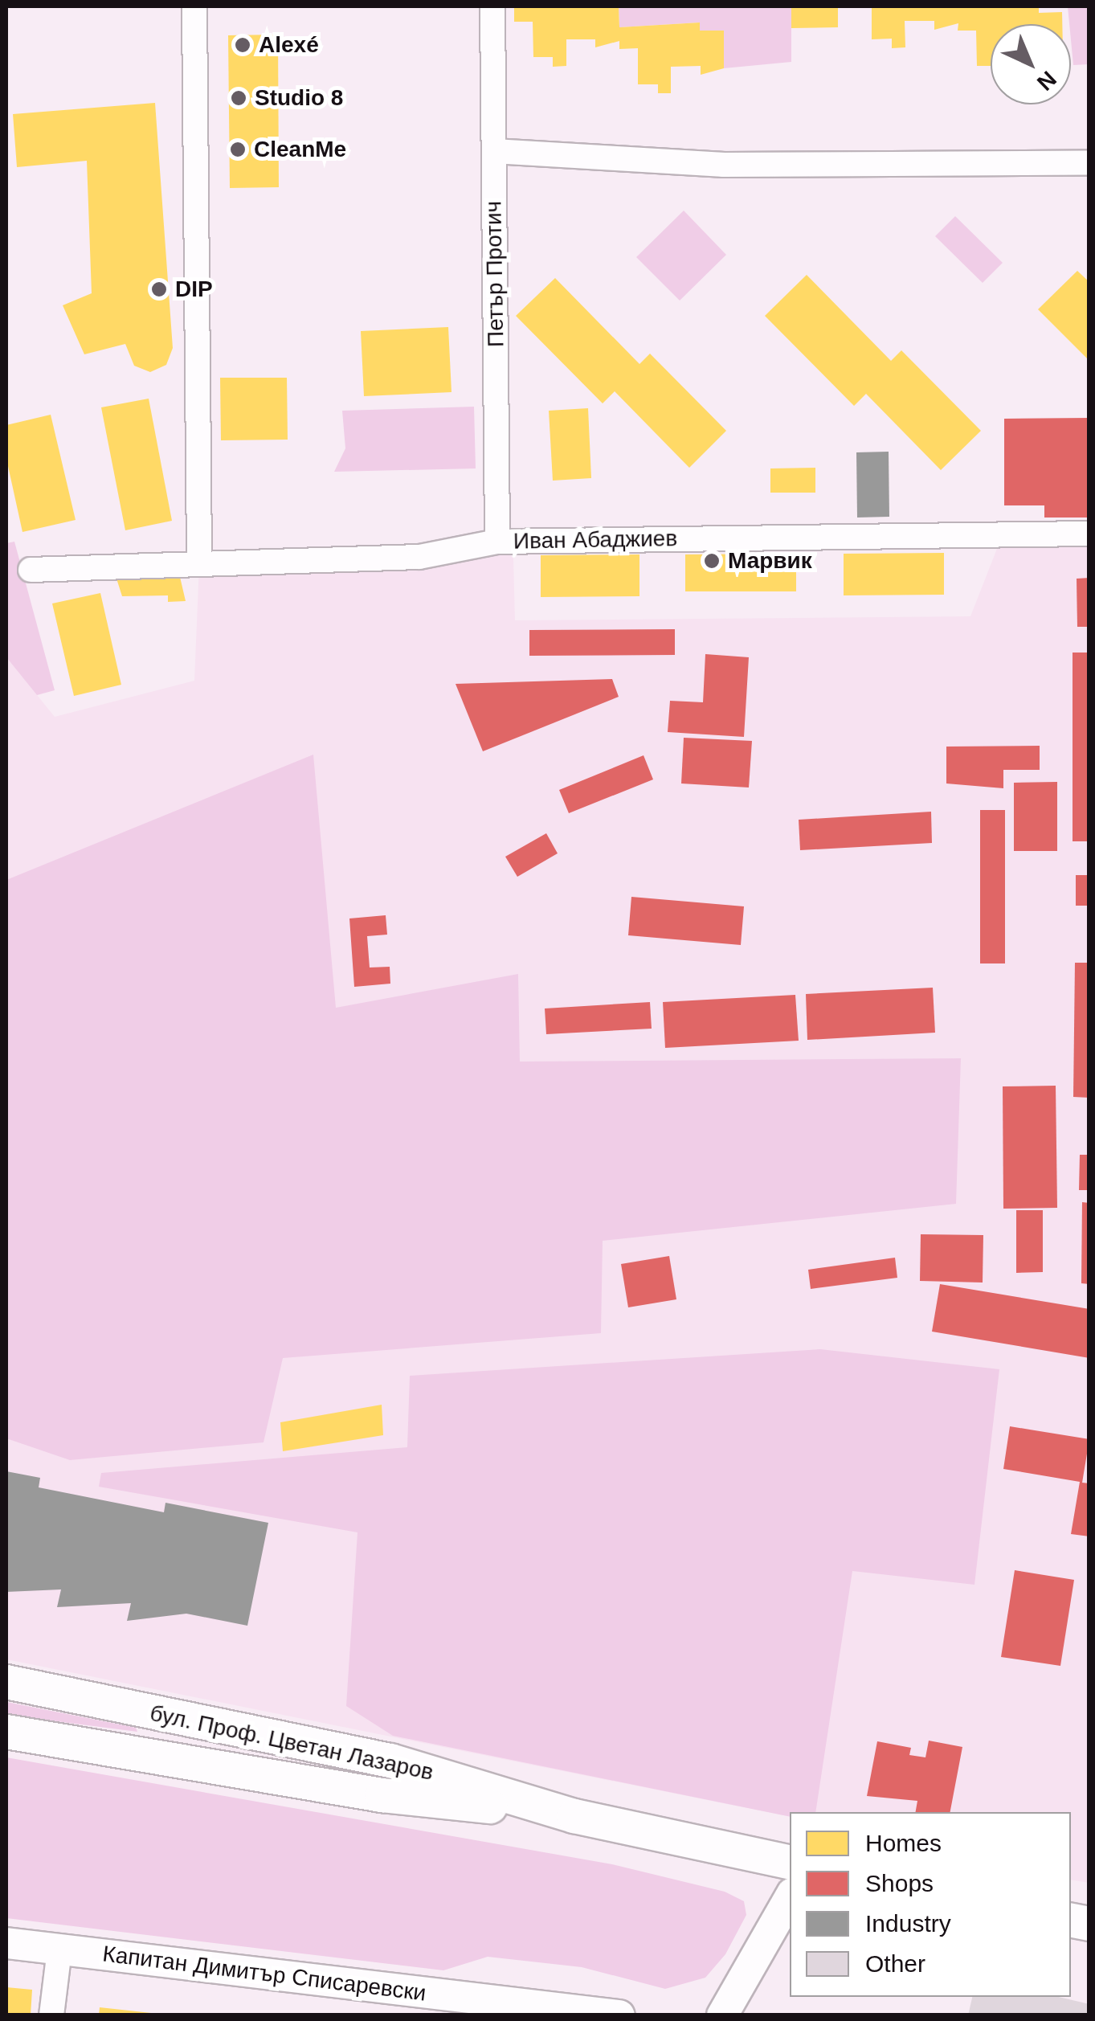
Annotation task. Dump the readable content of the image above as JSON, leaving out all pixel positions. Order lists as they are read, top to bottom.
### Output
{
  "streets": {
    "main road": ["бул. Проф. Цветан Лазаров"],
    "street": ["Петър Протич", "Иван Абаджиев", "Капитан Димитър Списаревски"]
  },
  "crossings": [
    ["Петър Протич", "Иван Абаджиев"]
  ],
  "places": [
    "Alexé",
    "Studio 8",
    "CleanMe",
    "DIP",
    "Марвик"
  ],
  "legend": [
    "Homes",
    "Shops",
    "Industry",
    "Other"
  ],
  "north": "bottom right"
}
